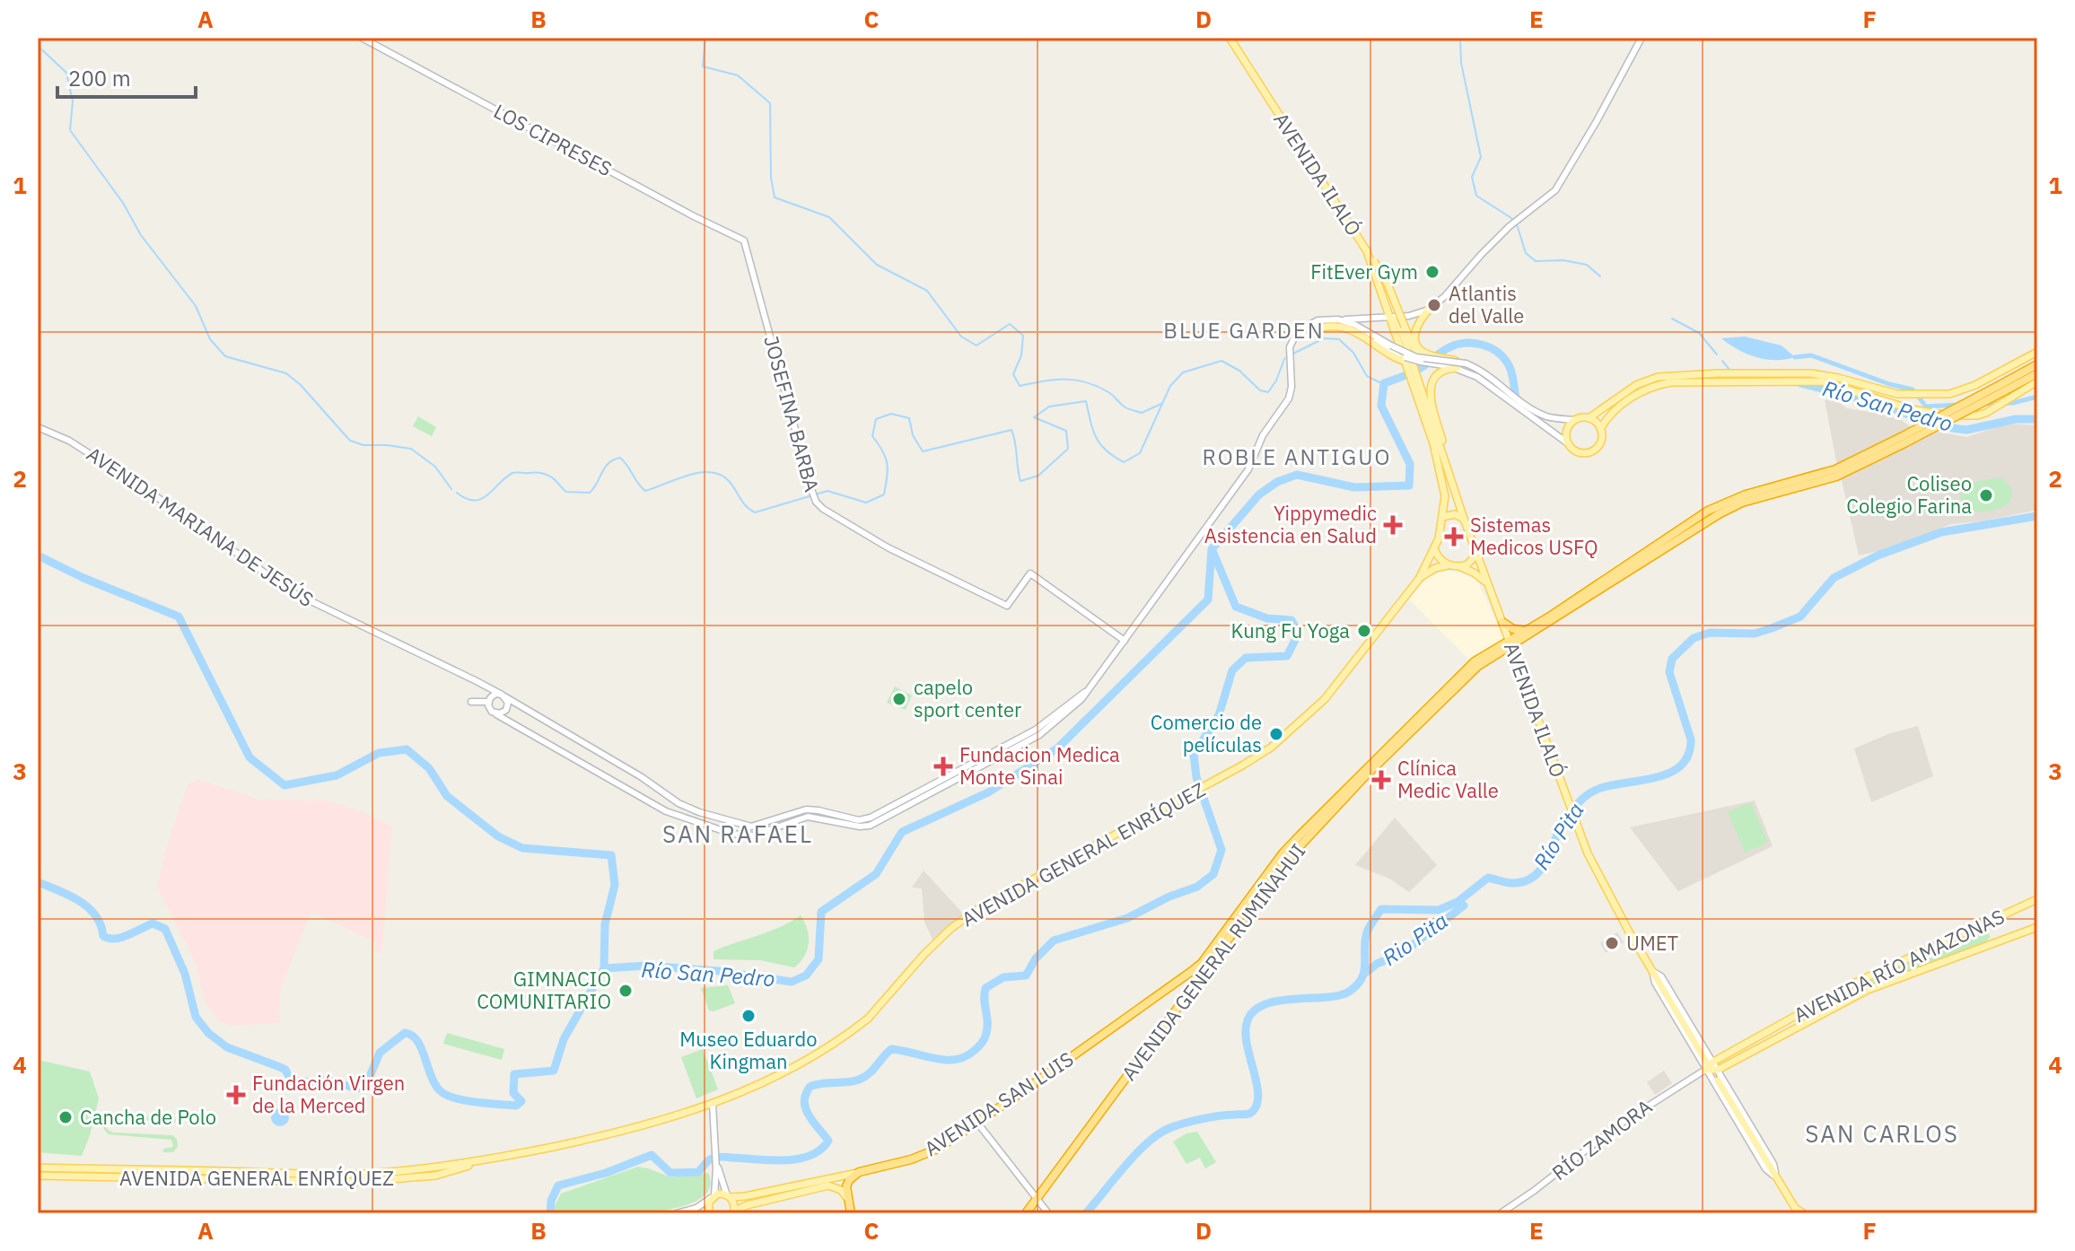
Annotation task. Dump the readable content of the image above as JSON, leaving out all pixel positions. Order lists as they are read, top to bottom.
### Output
{
  "streets": {
    "highway": ["AVENIDA GENERAL RUMIÑAHUI", "AVENIDA SAN LUIS"],
    "main road": ["AVENIDA ILALÓ", "AVENIDA GENERAL ENRÍQUEZ", "AVENIDA RÍO AMAZONAS"],
    "street": [
      "LOS CIPRESES",
      "JOSEFINA BARBA",
      "AVENIDA MARIANA DE JESÚS",
      "RÍO ZAMORA"
    ]
  },
  "crossings": [
    ["LOS CIPRESES", "JOSEFINA BARBA"],
    ["AVENIDA ILALÓ", "AVENIDA GENERAL ENRÍQUEZ"],
    ["AVENIDA ILALÓ", "AVENIDA GENERAL RUMIÑAHUI"],
    ["AVENIDA ILALÓ", "AVENIDA RÍO AMAZONAS"],
    ["AVENIDA ILALÓ", "RÍO ZAMORA"],
    ["AVENIDA GENERAL RUMIÑAHUI", "AVENIDA SAN LUIS"],
    ["AVENIDA RÍO AMAZONAS", "RÍO ZAMORA"]
  ],
  "districts": [
    "BLUE GARDEN",
    "ROBLE ANTIGUO",
    "SAN RAFAEL",
    "SAN CARLOS"
  ],
  "water": ["Río San Pedro", "Río Pita", "Rio Pita"],
  "places": {
    "other": [
      "FitEver Gym",
      "Atlantis del Valle",
      "Coliseo Colegio Farina",
      "Kung Fu Yoga",
      "capelo sport center",
      "Comercio de películas",
      "UMET",
      "GIMNACIO COMUNITARIO",
      "Museo Eduardo Kingman",
      "Cancha de Polo"
    ],
    "health": [
      "Yippymedic Asistencia en Salud",
      "Sistemas Medicos USFQ",
      "Fundacion Medica Monte Sinai",
      "Clínica Medic Valle",
      "Fundación Virgen de la Merced"
    ]
  },
  "scale_bar": "200 m",
  "grid": {
    "columns": [
      "A",
      "B",
      "C",
      "D",
      "E",
      "F"
    ],
    "rows": [
      "1",
      "2",
      "3",
      "4"
    ]
  }
}
